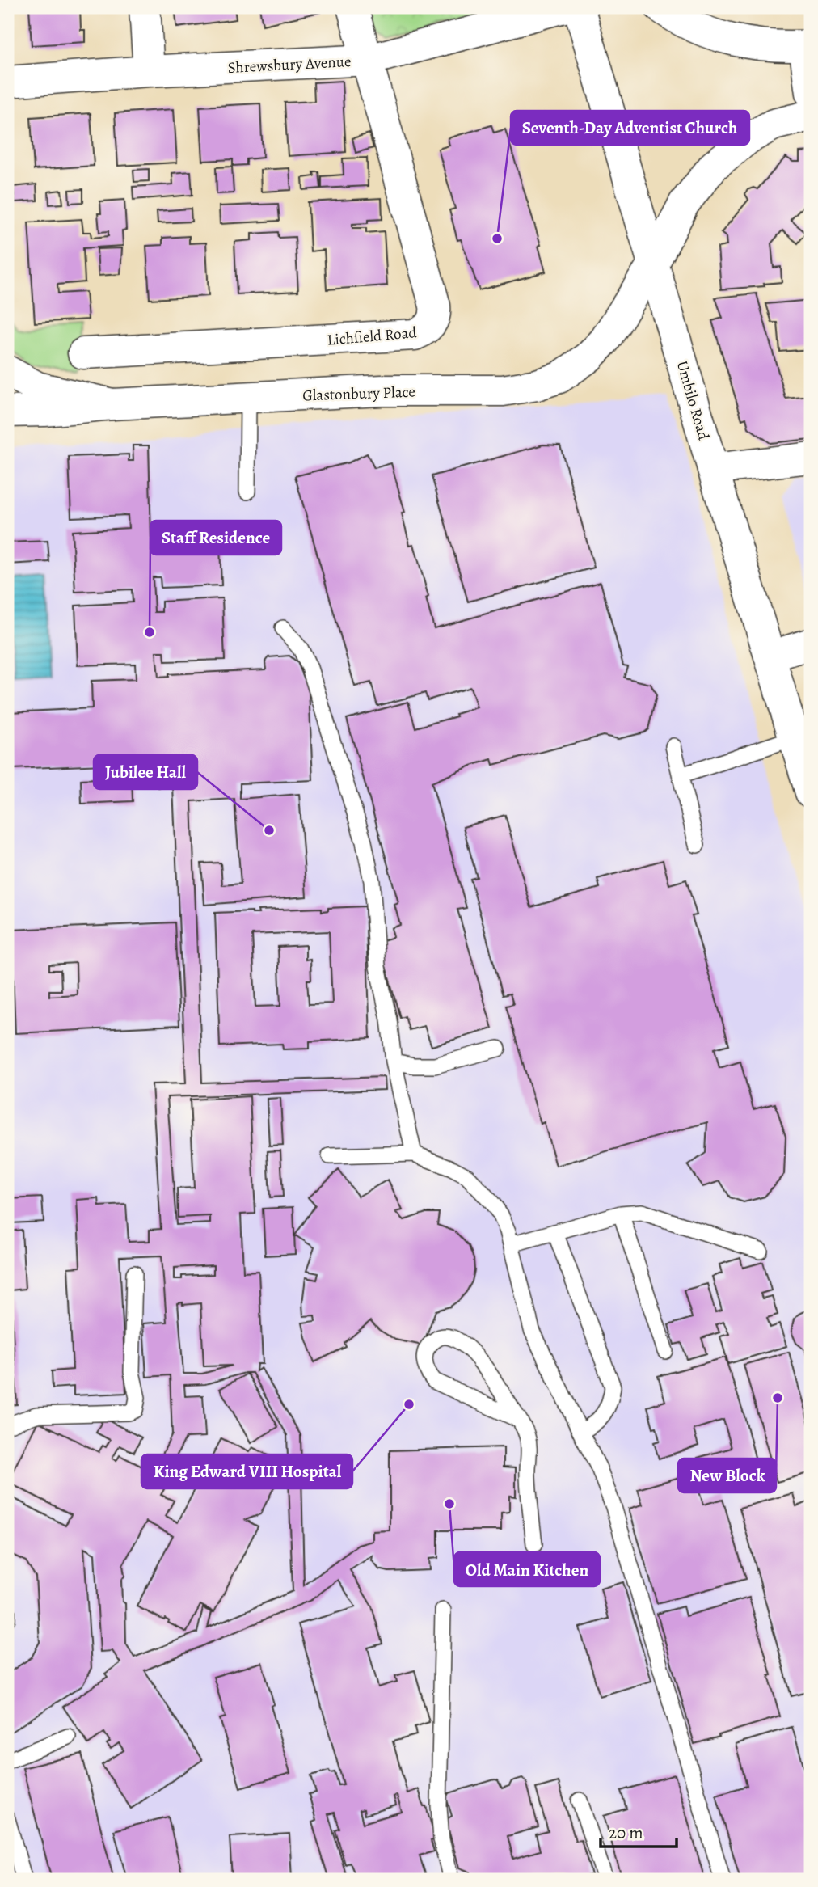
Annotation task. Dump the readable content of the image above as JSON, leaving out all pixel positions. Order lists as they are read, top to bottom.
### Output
{
  "streets": {
    "street": [
      "Shrewsbury Avenue",
      "Lichfield Road",
      "Glastonbury Place",
      "Umbilo Road"
    ]
  },
  "crossings": [
    ["Shrewsbury Avenue", "Lichfield Road"],
    ["Glastonbury Place", "Umbilo Road"]
  ],
  "places": [
    "Seventh-Day Adventist Church",
    "Staff Residence",
    "Jubilee Hall",
    "New Block",
    "King Edward VIII Hospital",
    "Old Main Kitchen"
  ],
  "scale_bar": "20 m"
}
